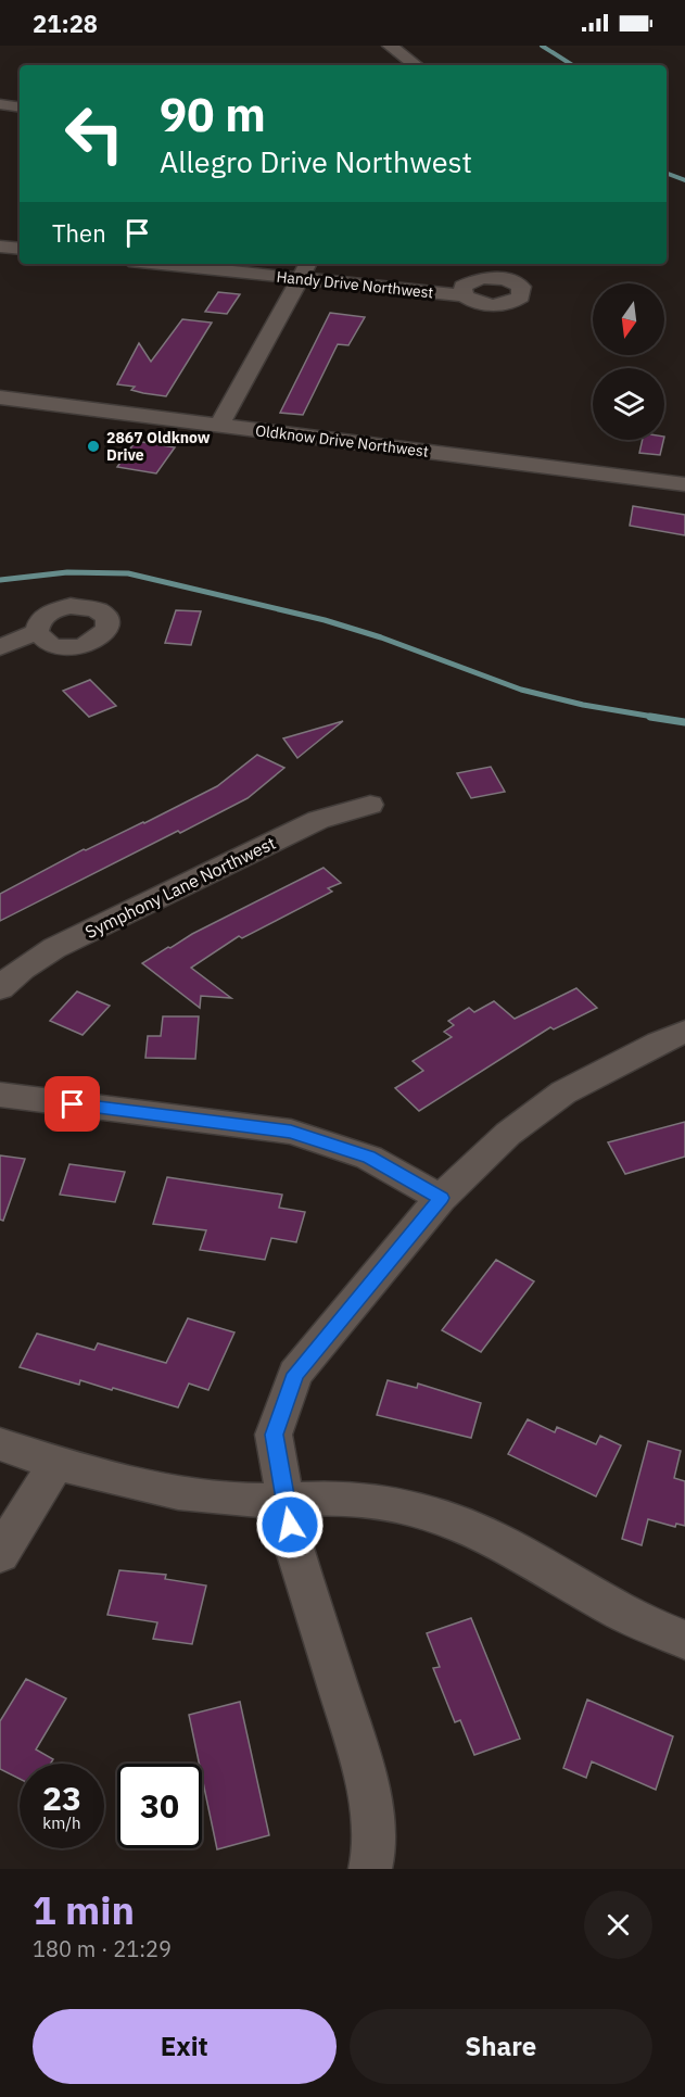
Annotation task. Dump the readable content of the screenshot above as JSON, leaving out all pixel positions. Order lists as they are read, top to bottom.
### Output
{
  "streets": {
    "street": ["Handy Drive Northwest", "Oldknow Drive Northwest", "Symphony Lane Northwest"]
  },
  "places": ["2867 Oldknow Drive"],
  "north": "bottom",
  "page": {
    "status": "21:28",
    "turn": ["90 m", "Allegro Drive Northwest"],
    "then": "Then",
    "speed": "23 km/h",
    "limit": "30",
    "heading": ["1 min", "180 m · 21:29"],
    "buttons": ["Exit", "Share"]
  }
}
